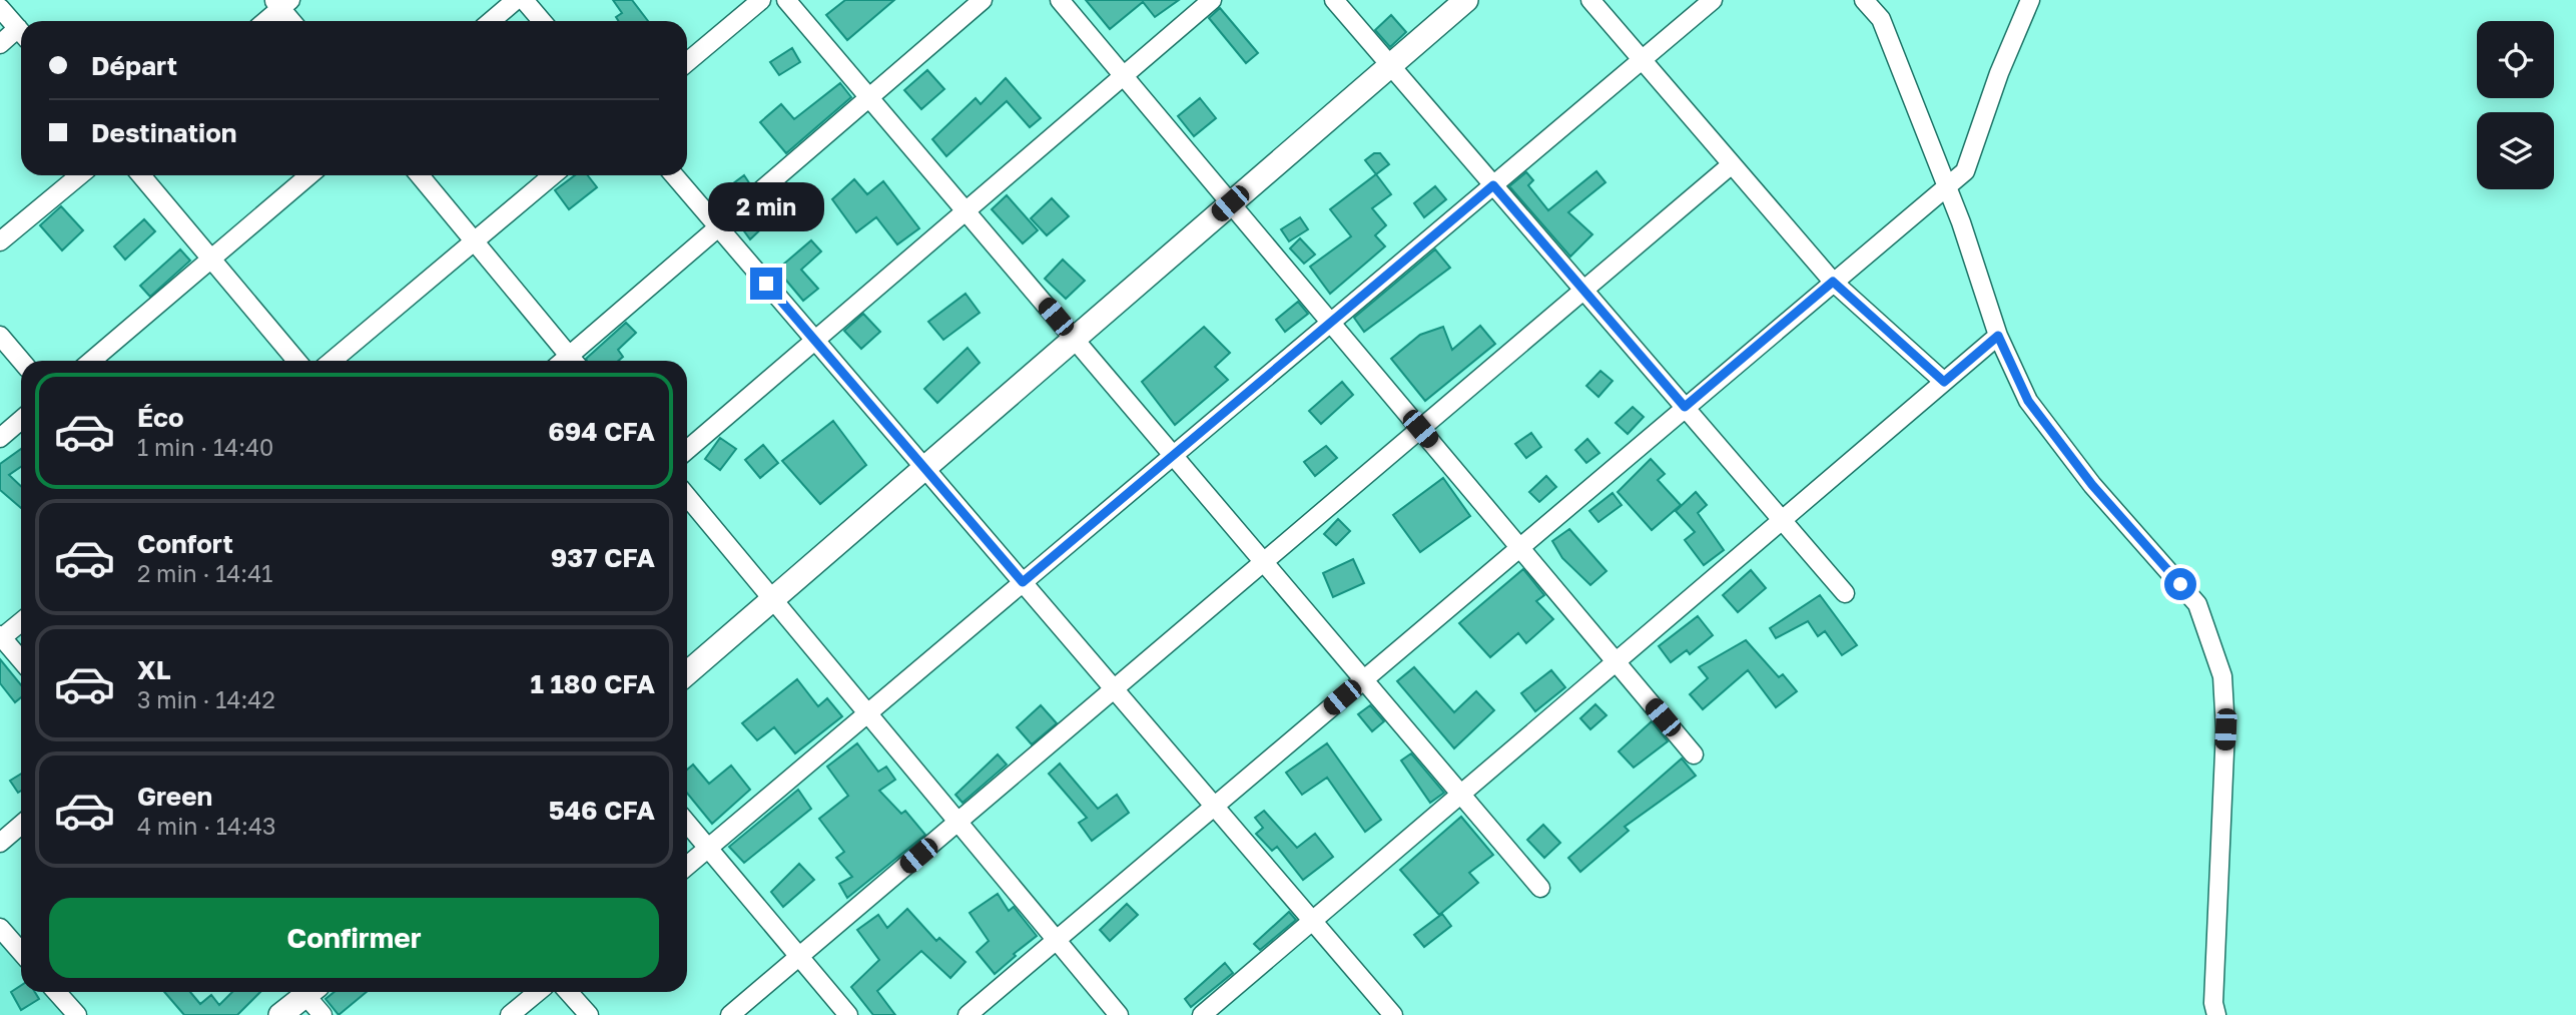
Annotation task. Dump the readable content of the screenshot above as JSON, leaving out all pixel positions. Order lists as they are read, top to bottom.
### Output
{
  "page": {
    "banner": ["Départ", "Destination"],
    "bubble": "2 min",
    "list": [
      {
        "name": "Éco",
        "note": "1 min · 14:40",
        "value": "694 CFA"
      },
      {
        "name": "Confort",
        "note": "2 min · 14:41",
        "value": "937 CFA"
      },
      {
        "name": "XL",
        "note": "3 min · 14:42",
        "value": "1 180 CFA"
      },
      {
        "name": "Green",
        "note": "4 min · 14:43",
        "value": "546 CFA"
      }
    ],
    "buttons": "Confirmer"
  }
}
